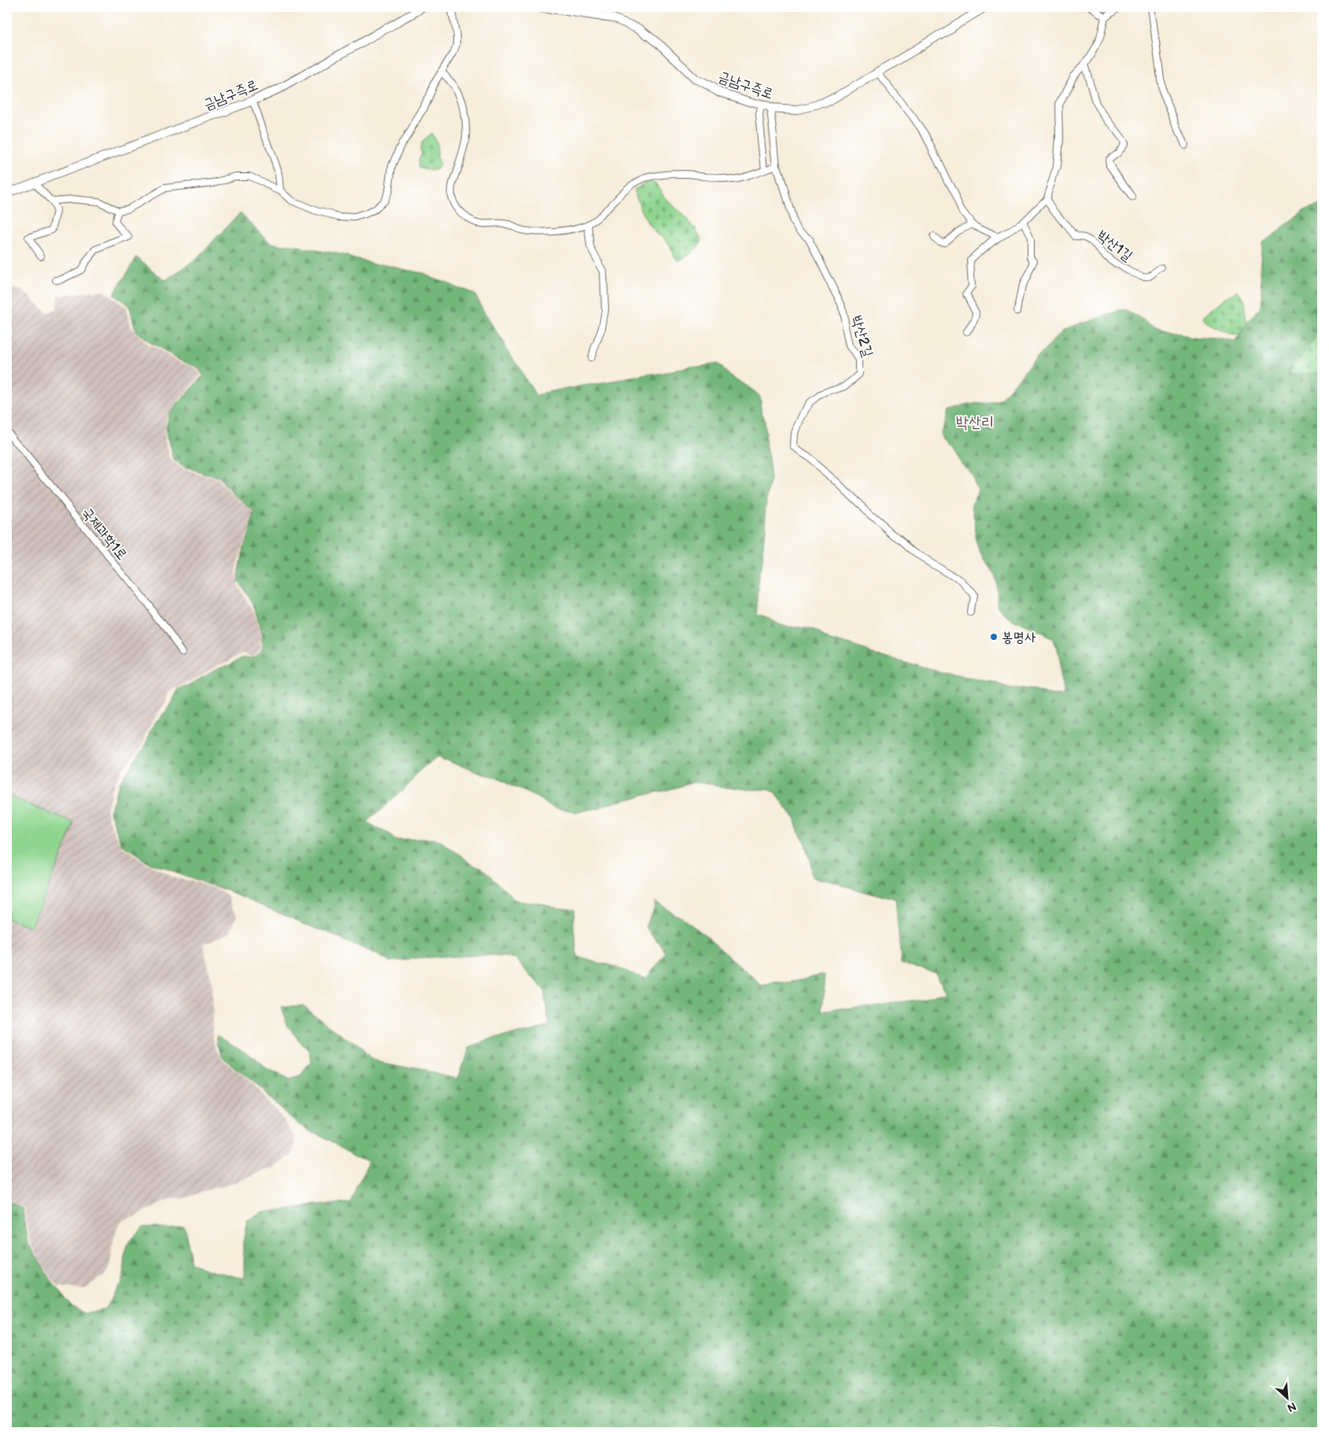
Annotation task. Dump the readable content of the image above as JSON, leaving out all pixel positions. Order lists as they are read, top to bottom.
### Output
{
  "streets": {
    "main road": ["금남구즉로"],
    "street": ["박산1길", "박산2길", "국제과학1로"]
  },
  "crossings": [
    ["금남구즉로", "박산2길"]
  ],
  "districts": ["박산리"],
  "places": ["봉명사"],
  "north": "bottom right"
}
